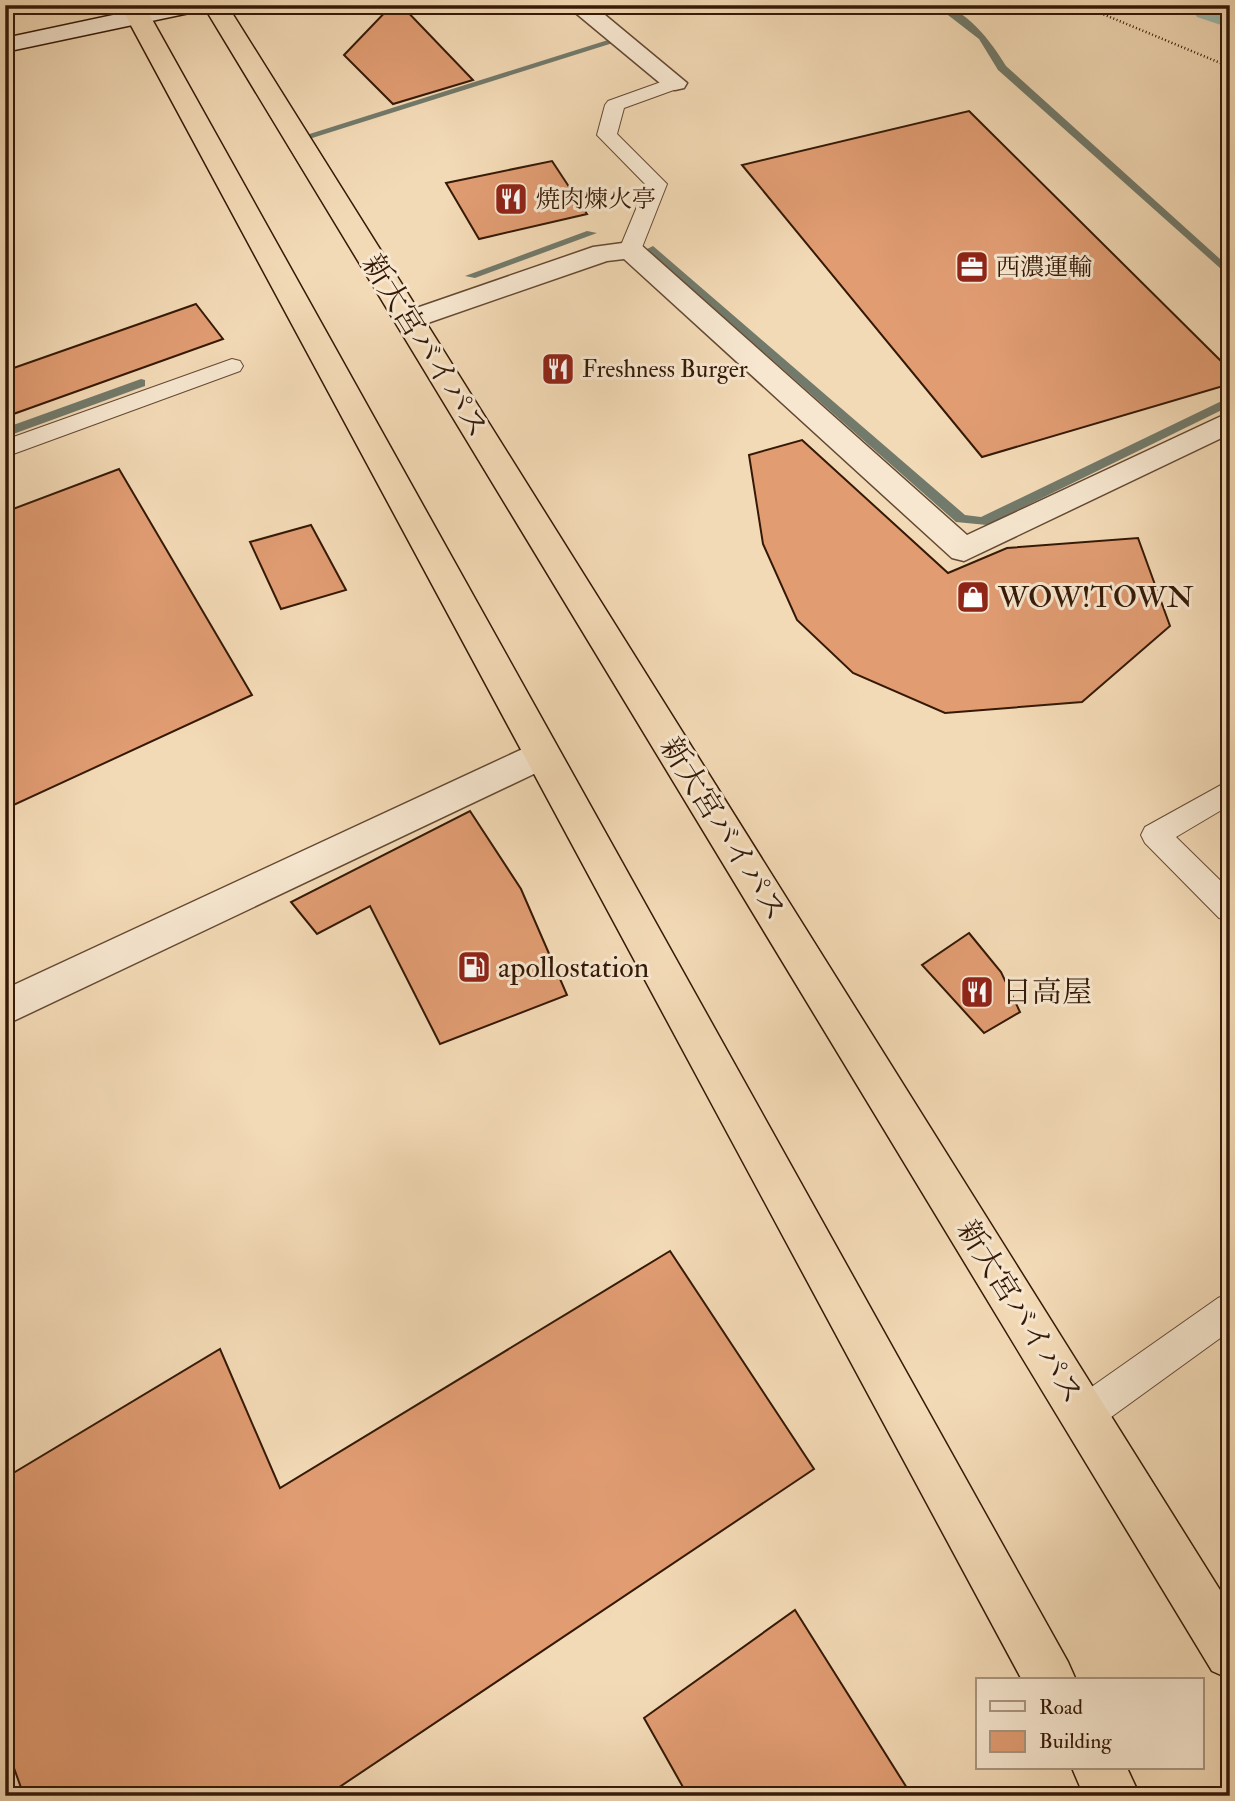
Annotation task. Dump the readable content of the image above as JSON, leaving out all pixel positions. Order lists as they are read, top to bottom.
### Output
{
  "streets": {
    "highway": ["新大宮バイパス"]
  },
  "places": {
    "restaurant": ["焼肉煉火亭", "Freshness Burger", "日高屋"],
    "office": ["西濃運輸"],
    "shop": ["WOW!TOWN"],
    "fuel station": ["apollostation"]
  },
  "legend": ["Road", "Building"]
}
